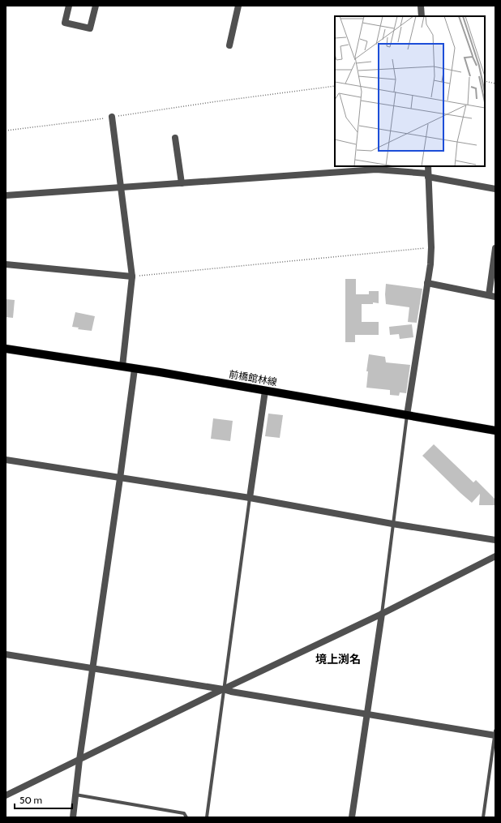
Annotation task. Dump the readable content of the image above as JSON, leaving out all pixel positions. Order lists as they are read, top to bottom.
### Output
{
  "streets": {
    "main road": ["前橋館林線"]
  },
  "districts": ["境上渕名"],
  "scale_bar": "50 m"
}
